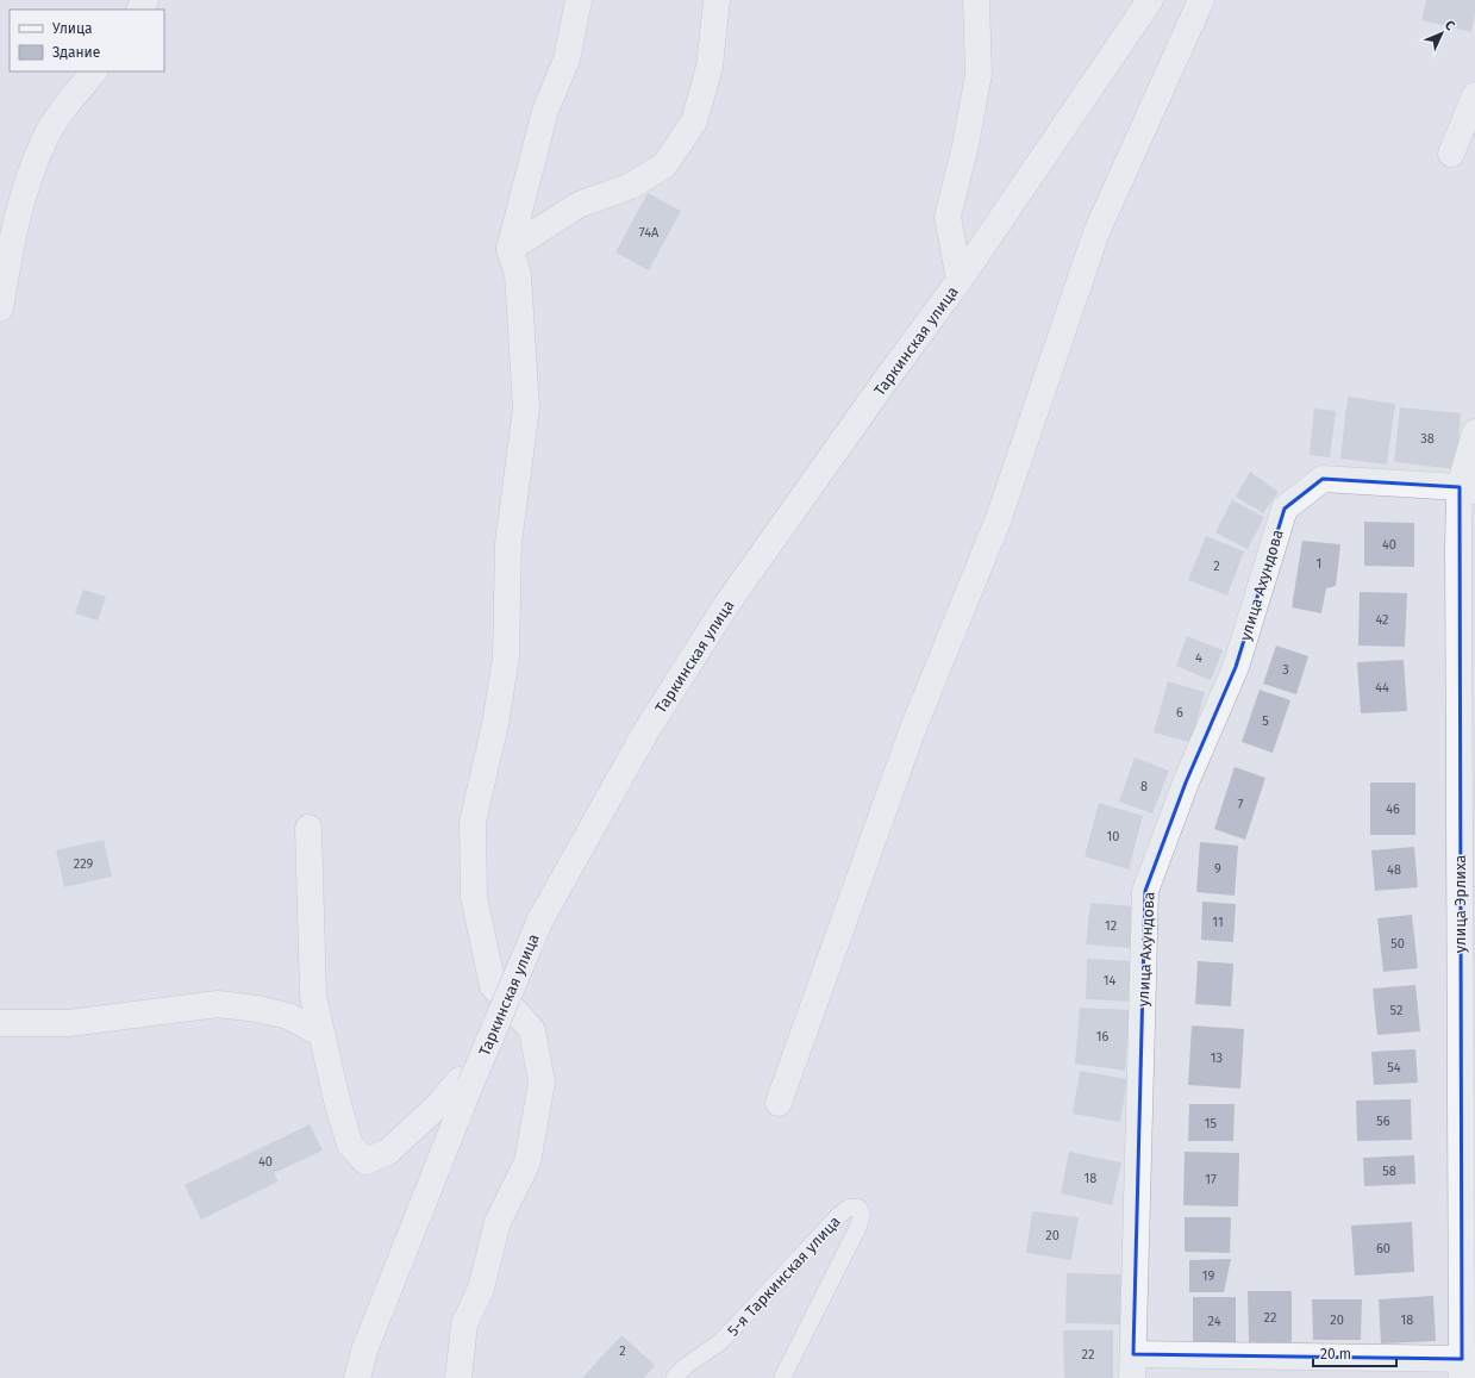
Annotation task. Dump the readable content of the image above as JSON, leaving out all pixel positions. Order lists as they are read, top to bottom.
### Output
{
  "streets": {
    "street": ["Таркинская улица", "улица Ахундова", "улица Эрлиха"],
    "lane": ["5-я Таркинская улица"]
  },
  "crossings": [
    ["улица Ахундова", "улица Эрлиха"]
  ],
  "house_numbers": [
    "74А",
    "38",
    "40",
    "1",
    "2",
    "42",
    "4",
    "3",
    "44",
    "6",
    "5",
    "8",
    "7",
    "46",
    "10",
    "229",
    "9",
    "48",
    "11",
    "12",
    "50",
    "14",
    "52",
    "16",
    "13",
    "54",
    "56",
    "15",
    "40",
    "58",
    "18",
    "17",
    "20",
    "60",
    "19",
    "22",
    "20",
    "18",
    "24",
    "2",
    "22"
  ],
  "legend": ["Улица", "Здание"],
  "scale_bar": "20 m",
  "north": "top right"
}
